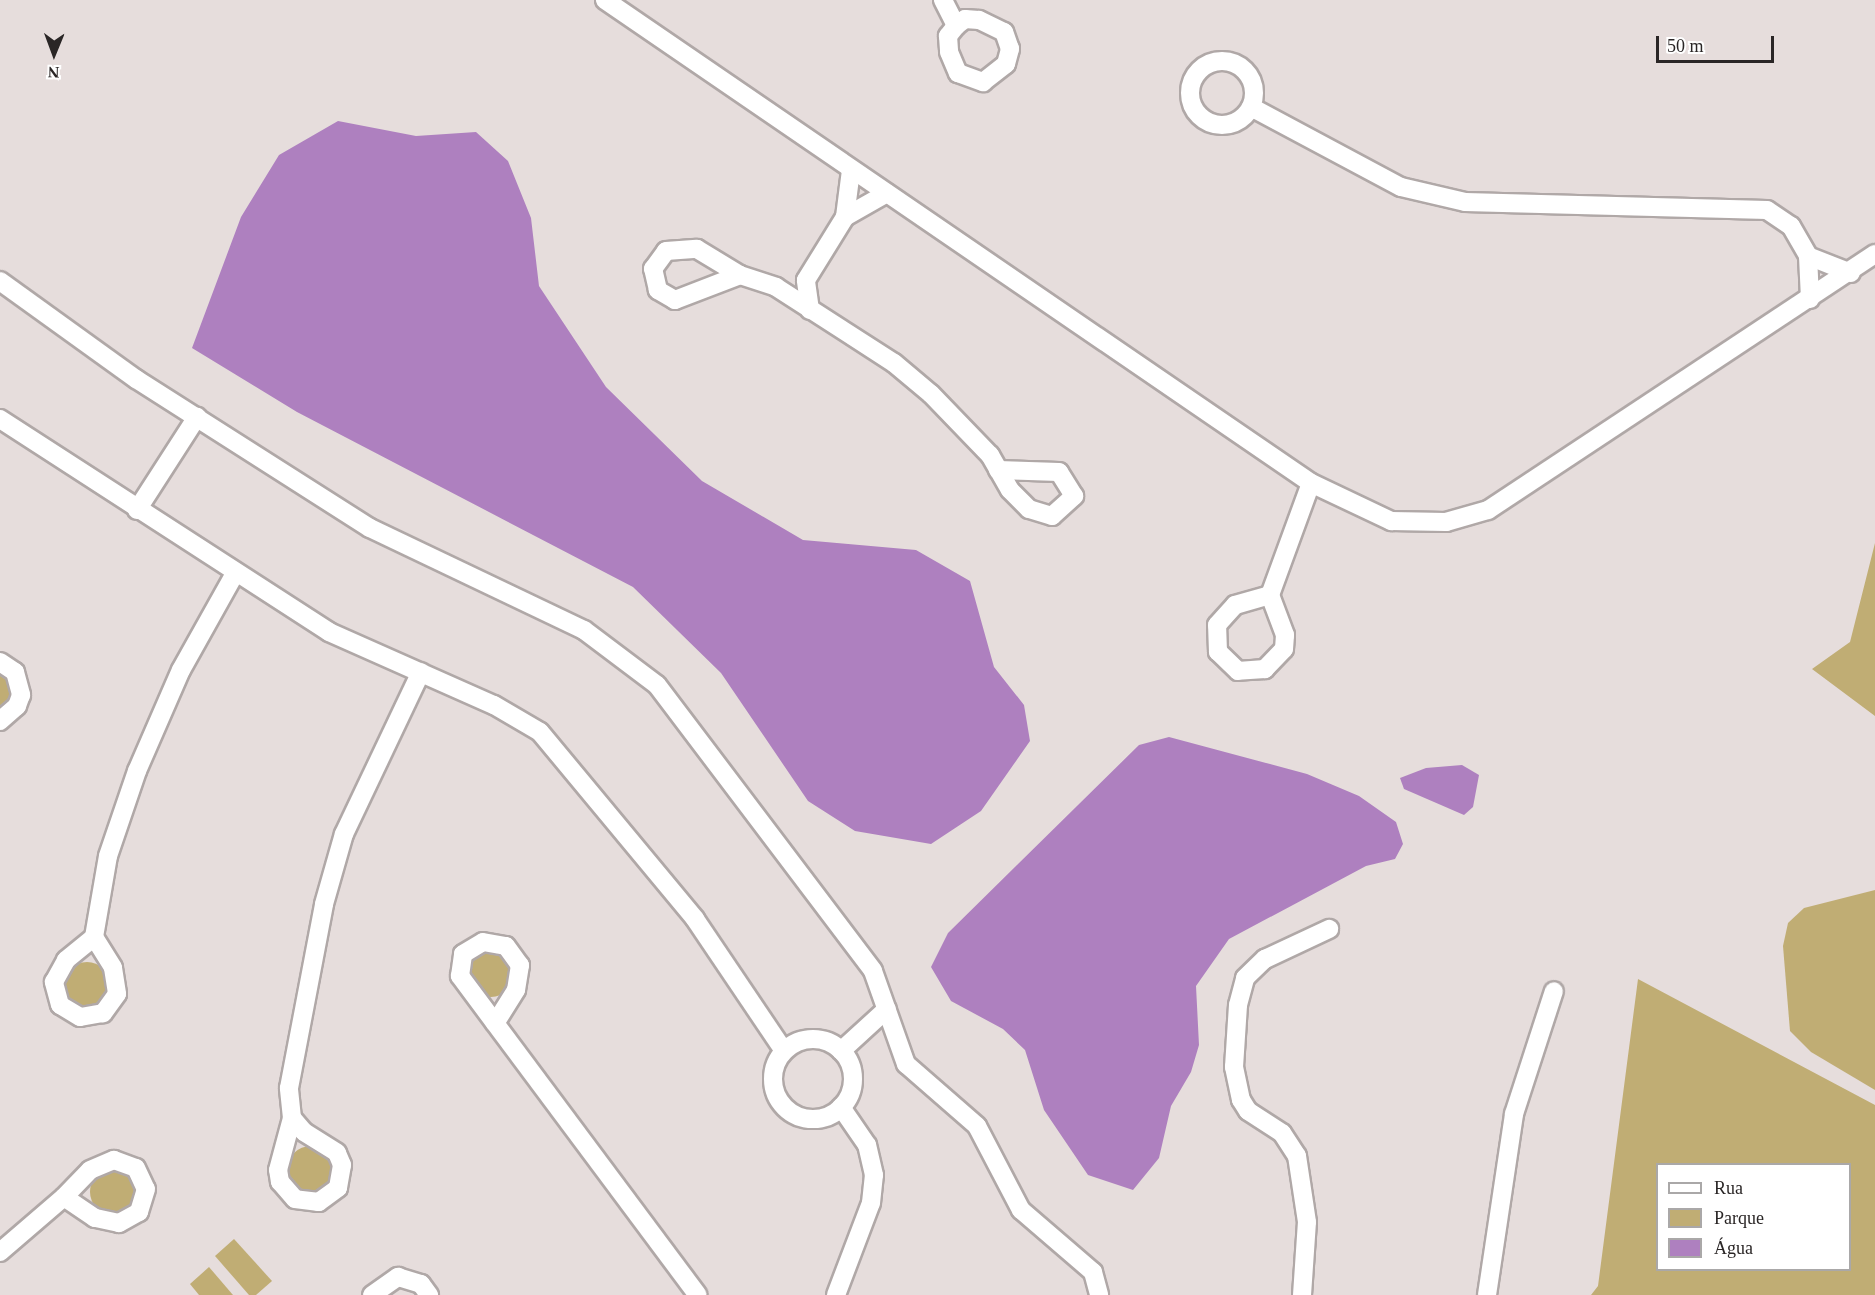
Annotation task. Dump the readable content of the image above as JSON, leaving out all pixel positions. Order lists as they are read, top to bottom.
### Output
{
  "legend": ["Rua", "Parque", "Água"],
  "scale_bar": "50 m",
  "north": "bottom"
}
